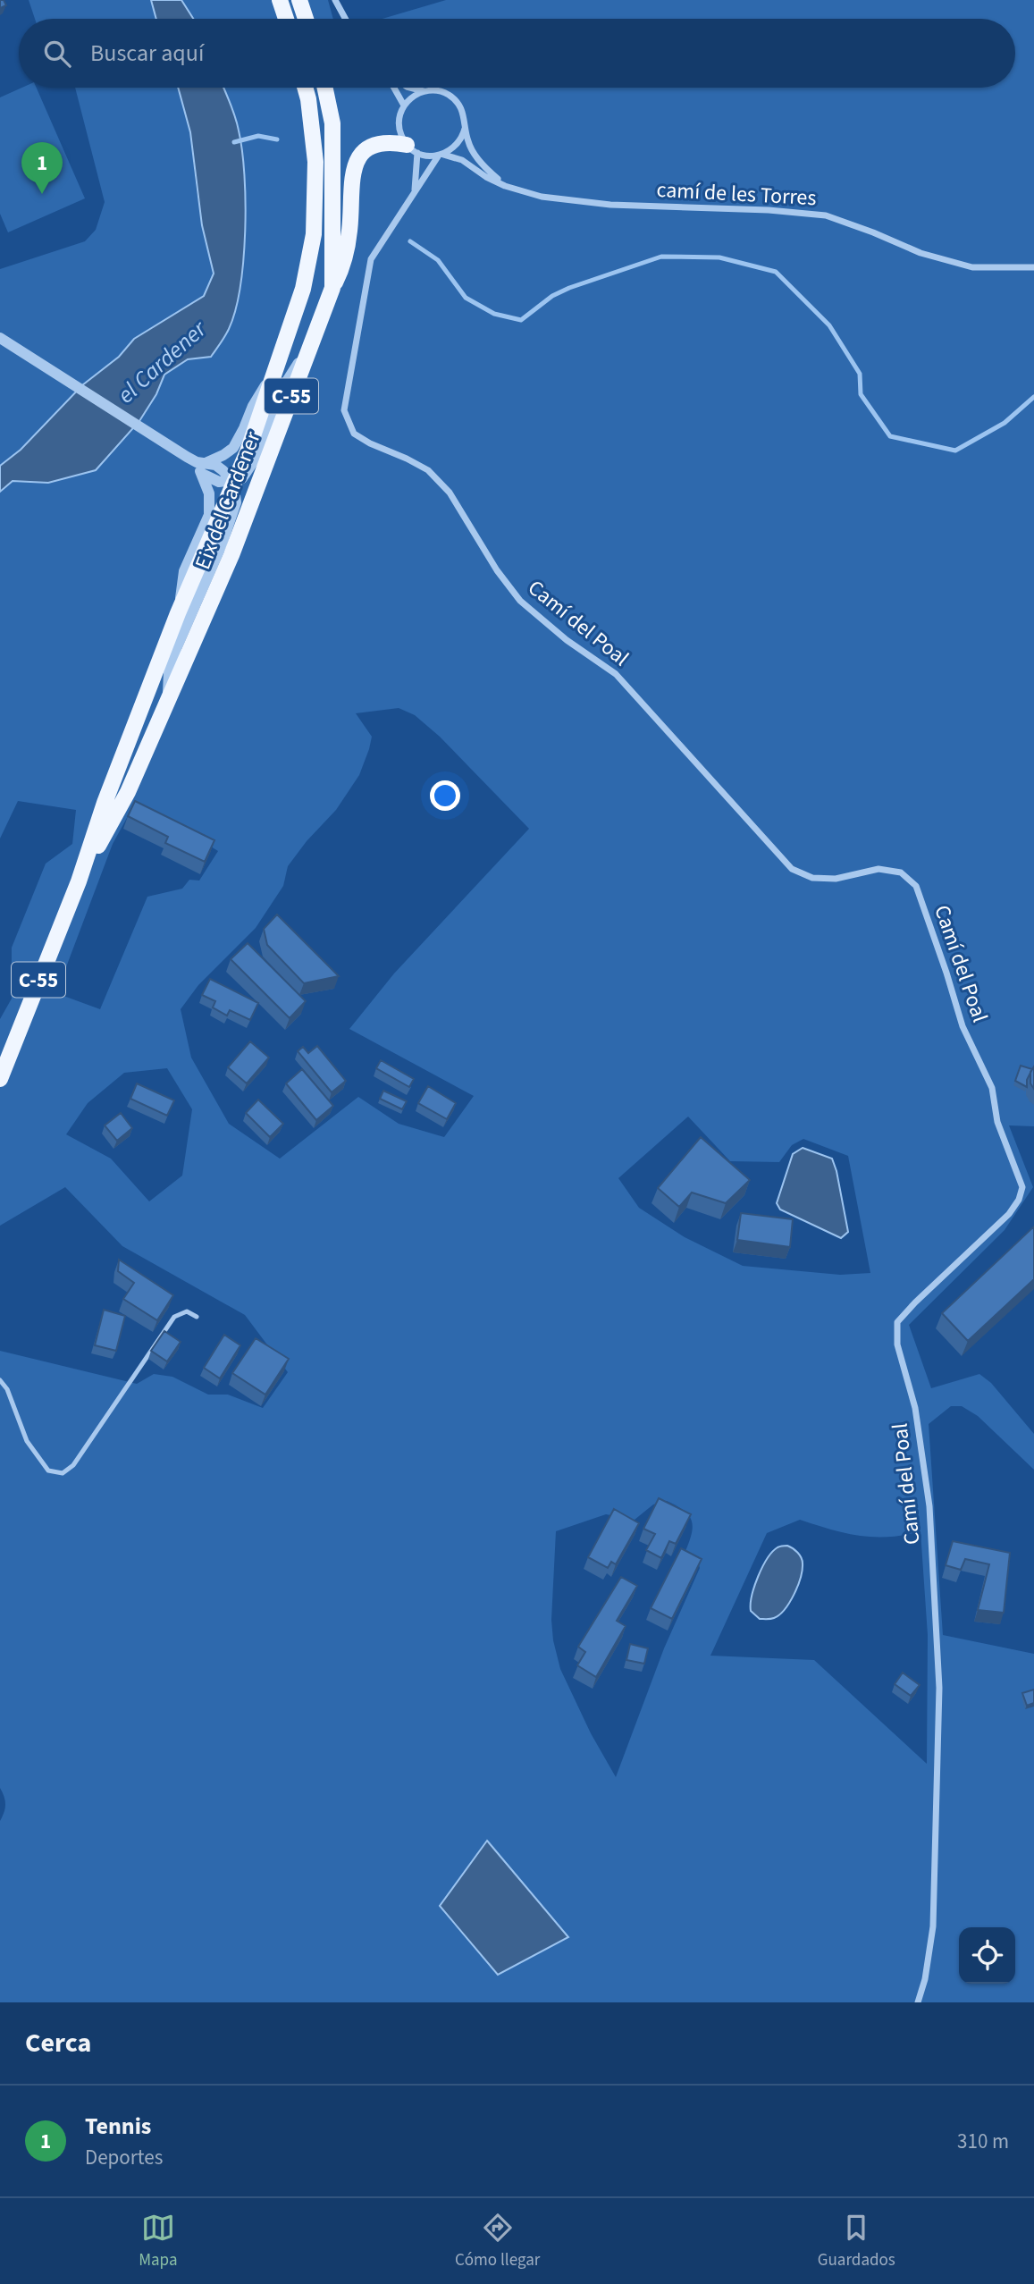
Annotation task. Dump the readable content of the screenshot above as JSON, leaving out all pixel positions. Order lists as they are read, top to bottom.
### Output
{
  "streets": {
    "main road": ["C-55", "Eix del Cardener"],
    "street": ["camí de les Torres", "Camí del Poal"]
  },
  "crossings": [
    ["C-55", "Eix del Cardener"]
  ],
  "water": ["el Cardener"],
  "page": {
    "search": "Buscar aquí",
    "pins": "1",
    "heading": "Cerca",
    "list": [
      {
        "mark": "1",
        "name": "Tennis",
        "note": "Deportes",
        "value": "310 m"
      }
    ],
    "nav": ["Mapa", "Cómo llegar", "Guardados"]
  }
}
